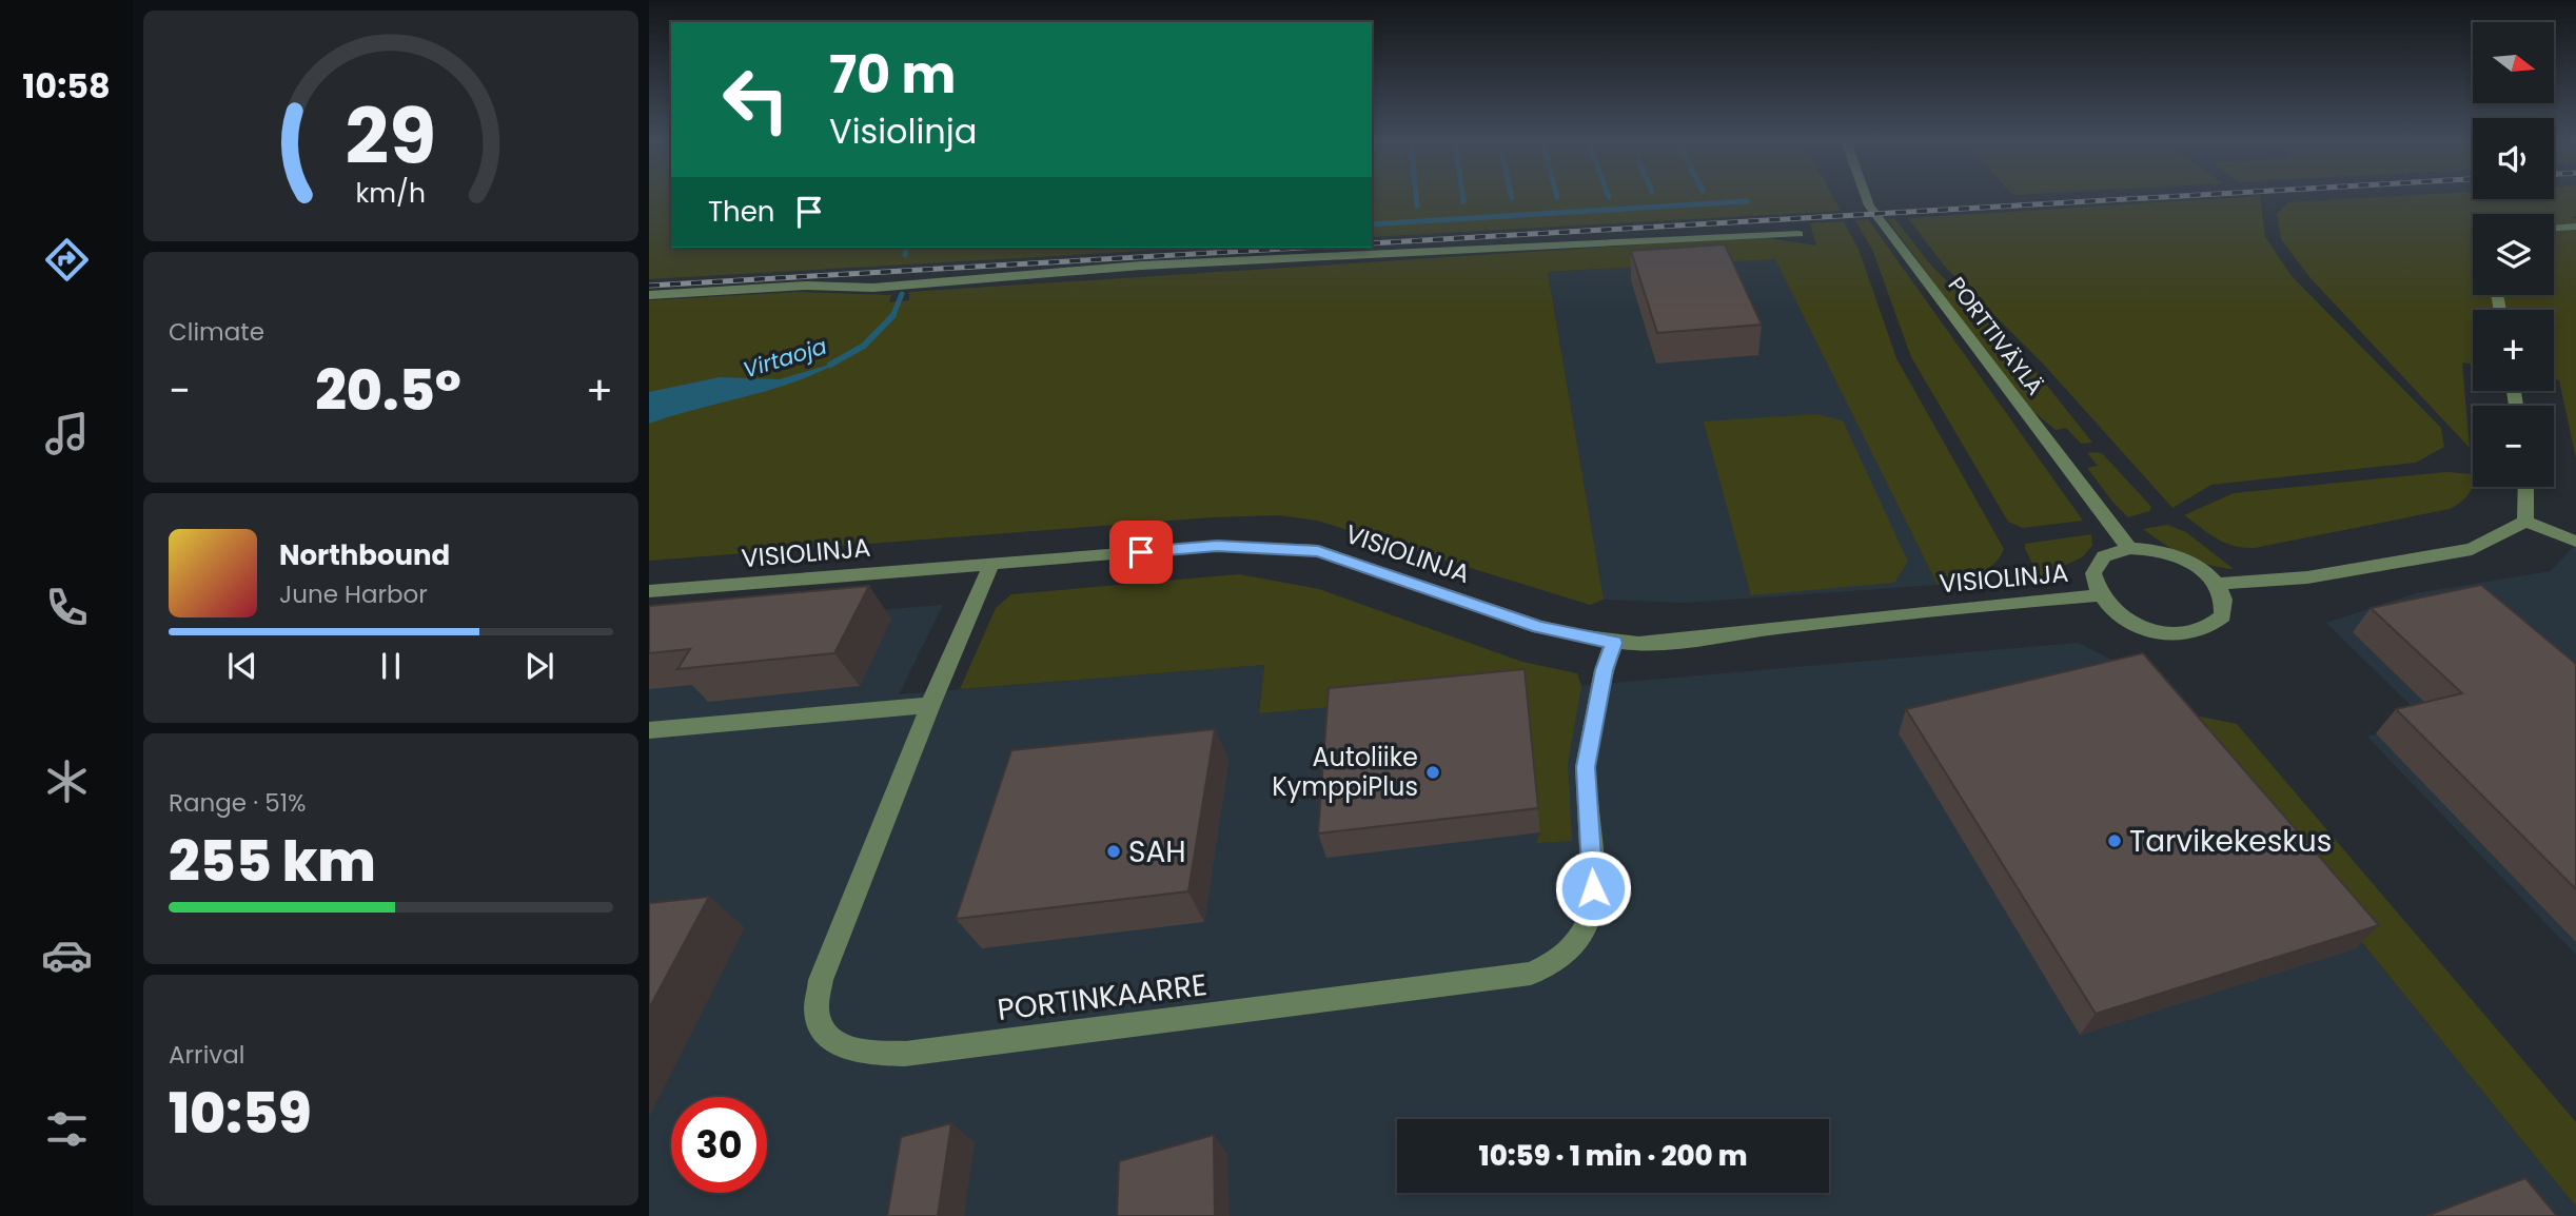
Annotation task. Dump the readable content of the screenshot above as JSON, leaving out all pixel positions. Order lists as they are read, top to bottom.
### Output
{
  "streets": {
    "street": ["PORTTIVÄYLÄ", "VISIOLINJA", "PORTINKAARRE"]
  },
  "crossings": [
    ["PORTTIVÄYLÄ", "VISIOLINJA"],
    ["VISIOLINJA", "PORTINKAARRE"]
  ],
  "water": ["Virtaoja"],
  "places": ["Autoliike KymppiPlus", "Tarvikekeskus", "SAH"],
  "north": "right",
  "page": {
    "tabs": "10:58",
    "map_buttons": ["+", "−"],
    "turn": ["70 m", "Visiolinja"],
    "then": "Then",
    "tile": [
      "Climate",
      ["Range · 51%", "255 km"],
      ["Arrival", "10:59"]
    ],
    "heat": ["−", "20.5°", "+"],
    "song": ["Northbound", "June Harbor"],
    "limit": "30",
    "trip": "10:59 · 1 min · 200 m",
    "gauge": ["29", "km/h"]
  }
}
